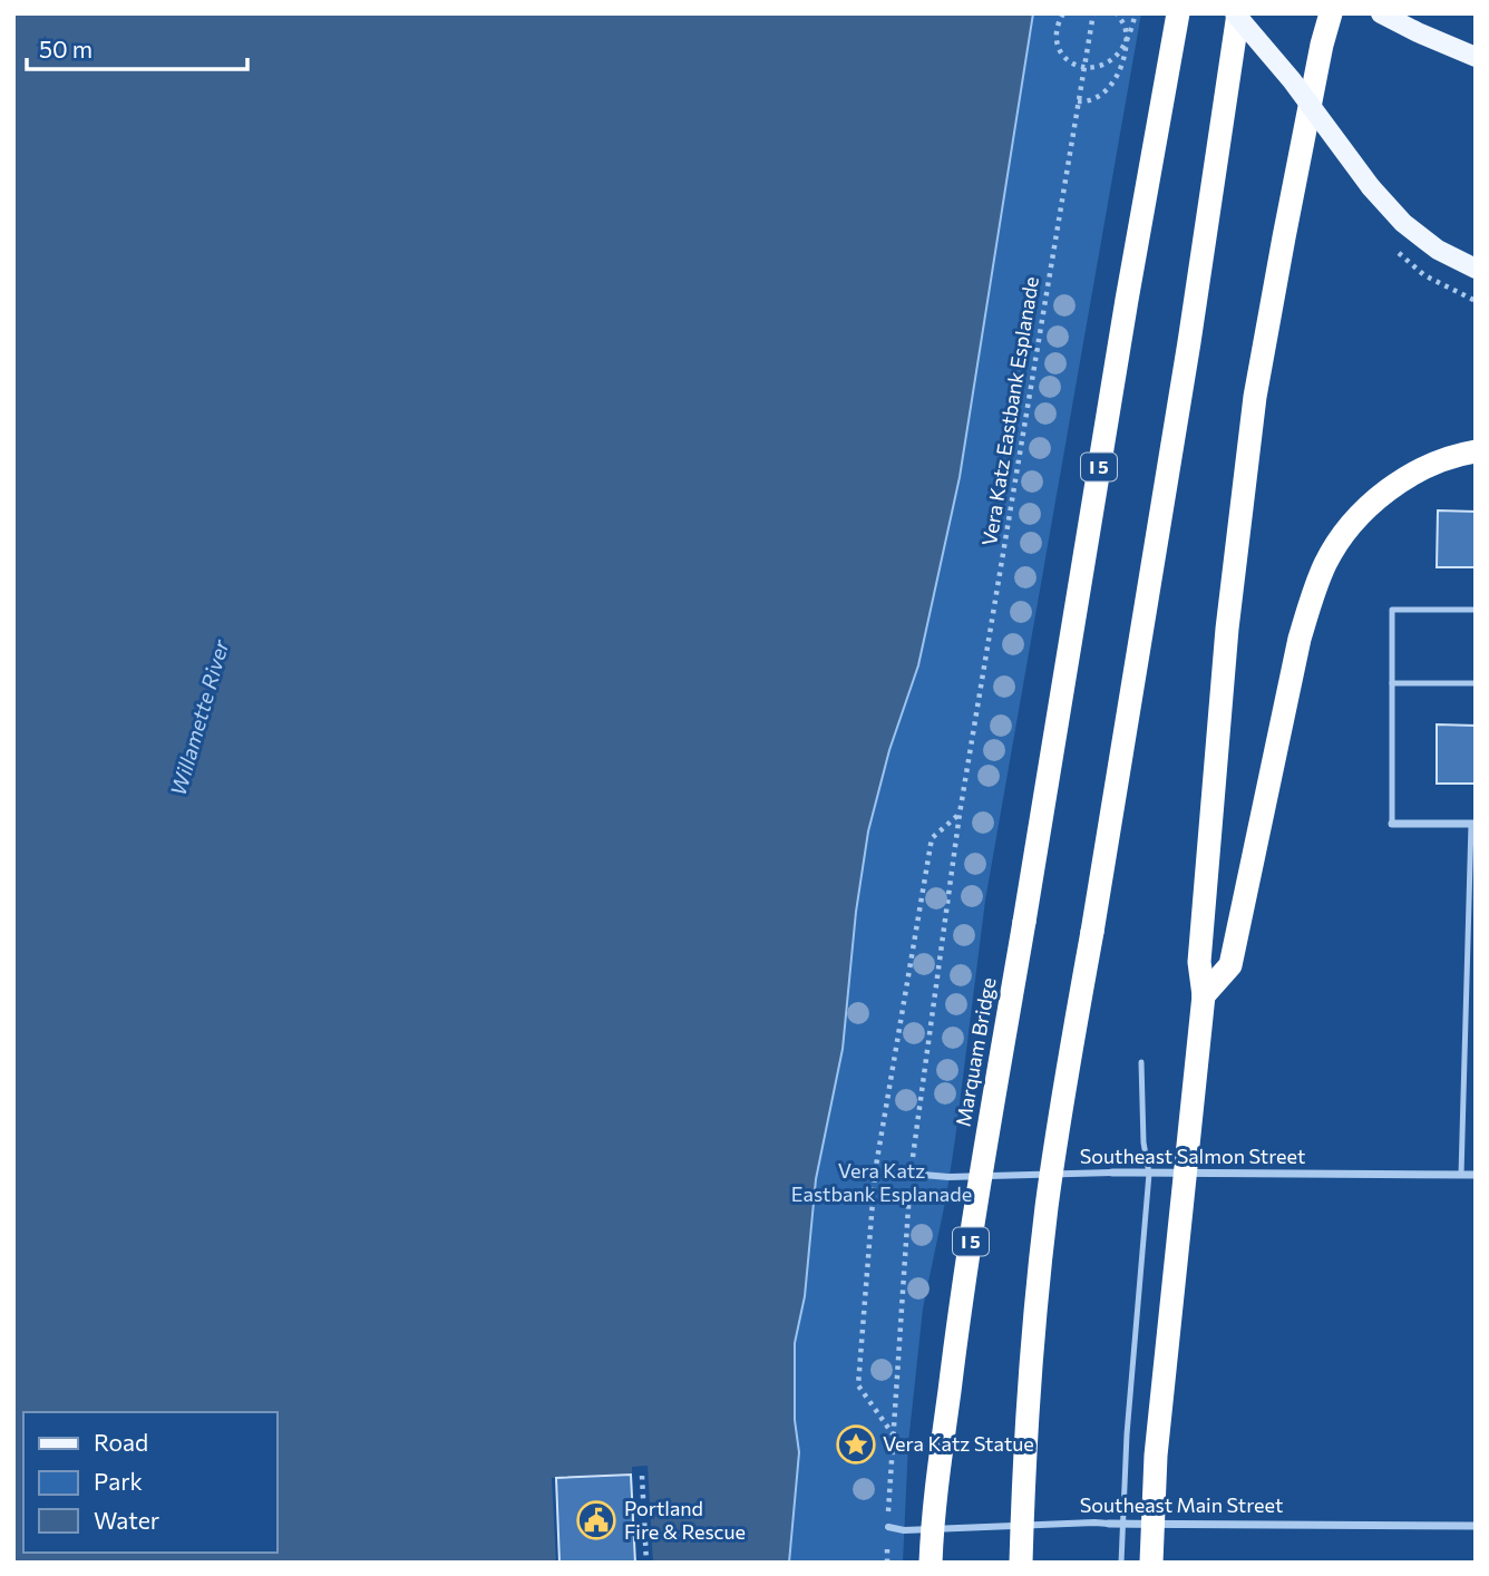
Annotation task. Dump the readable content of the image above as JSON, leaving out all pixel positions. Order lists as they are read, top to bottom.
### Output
{
  "streets": {
    "highway": ["I 5", "Marquam Bridge"],
    "street": ["Southeast Salmon Street", "Southeast Main Street"],
    "path": ["Vera Katz Eastbank Esplanade"]
  },
  "crossings": [
    ["Vera Katz Eastbank Esplanade", "Southeast Salmon Street"],
    ["Vera Katz Eastbank Esplanade", "Southeast Main Street"]
  ],
  "water": ["Willamette River"],
  "parks": ["Vera Katz Eastbank Esplanade"],
  "places": {
    "place": ["Vera Katz Statue"],
    "public building": ["Portland Fire & Rescue"]
  },
  "legend": ["Road", "Park", "Water"],
  "scale_bar": "50 m"
}
